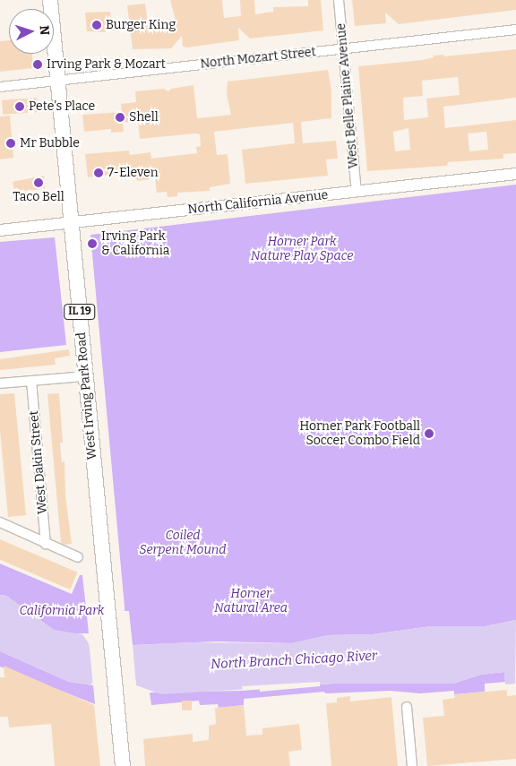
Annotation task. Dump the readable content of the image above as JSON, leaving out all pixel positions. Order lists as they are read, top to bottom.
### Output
{
  "streets": {
    "main road": ["IL 19", "West Irving Park Road"],
    "street": [
      "North Mozart Street",
      "West Belle Plaine Avenue",
      "North California Avenue",
      "West Dakin Street"
    ]
  },
  "crossings": [
    ["North Mozart Street", "West Belle Plaine Avenue"],
    ["North Mozart Street", "West Irving Park Road"],
    ["West Belle Plaine Avenue", "North California Avenue"],
    ["North California Avenue", "West Irving Park Road"]
  ],
  "water": ["North Branch Chicago River"],
  "parks": [
    "Horner Park Nature Play Space",
    "Coiled Serpent Mound",
    "Horner Natural Area",
    "California Park"
  ],
  "places": [
    "Burger King",
    "Irving Park & Mozart",
    "Pete’s Place",
    "Shell",
    "Mr Bubble",
    "7-Eleven",
    "Taco Bell",
    "Irving Park & California",
    "Horner Park Football Soccer Combo Field"
  ],
  "north": "right"
}
